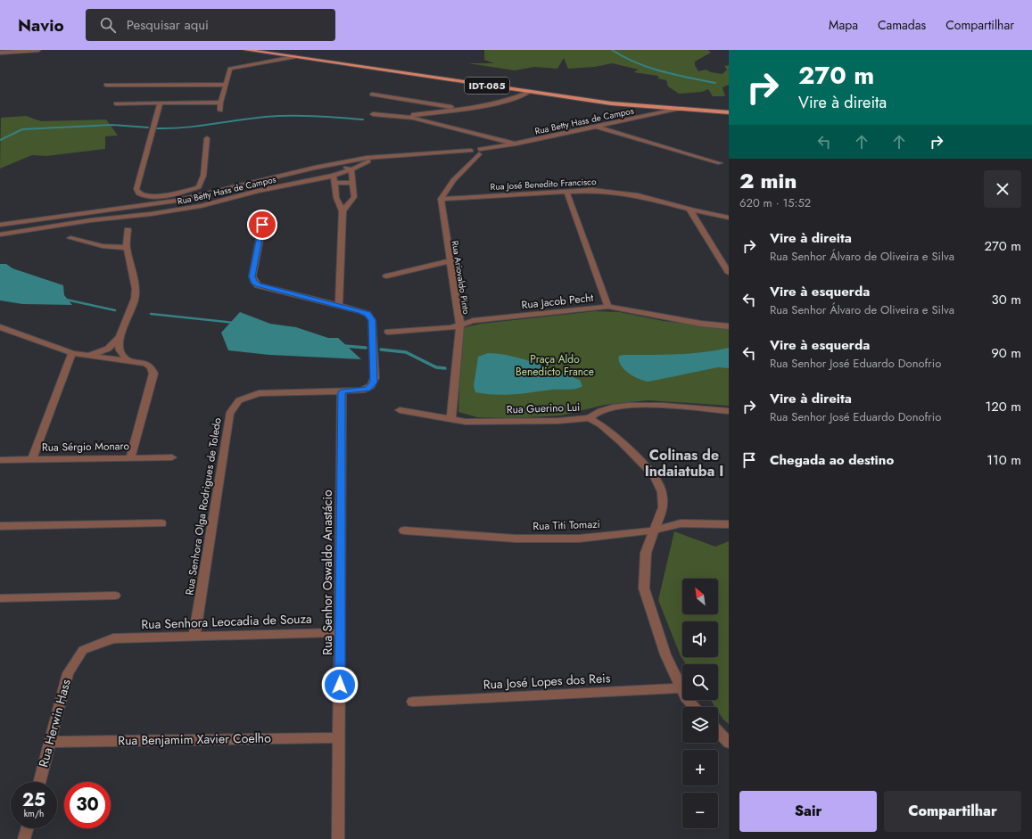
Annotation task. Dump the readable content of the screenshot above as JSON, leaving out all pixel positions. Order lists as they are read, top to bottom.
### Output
{
  "streets": {
    "main road": ["IDT-085"],
    "street": [
      "Rua Betty Hass de Campos",
      "Rua José Benedito Francisco",
      "Rua Ariovaldo Pinto",
      "Rua Jacob Pecht",
      "Rua Guerino Lui",
      "Rua Sérgio Monaro",
      "Rua Senhora Olga Rodrigues de Toledo",
      "Rua Titi Tomazi",
      "Rua Senhor Oswaldo Anastácio",
      "Rua Senhora Leocadia de Souza",
      "Rua José Lopes dos Reis",
      "Rua Herwin Hass",
      "Rua Benjamim Xavier Coelho"
    ]
  },
  "crossings": [
    ["IDT-085", "Rua Betty Hass de Campos"],
    ["Rua José Benedito Francisco", "Rua Ariovaldo Pinto"],
    ["Rua Ariovaldo Pinto", "Rua Jacob Pecht"],
    ["Rua Ariovaldo Pinto", "Rua Guerino Lui"],
    ["Rua Senhora Olga Rodrigues de Toledo", "Rua Senhor Oswaldo Anastácio"],
    ["Rua Senhora Olga Rodrigues de Toledo", "Rua Senhora Leocadia de Souza"],
    ["Rua Senhor Oswaldo Anastácio", "Rua Senhora Leocadia de Souza"],
    ["Rua Senhor Oswaldo Anastácio", "Rua Benjamim Xavier Coelho"],
    ["Rua Senhora Leocadia de Souza", "Rua Herwin Hass"],
    ["Rua Herwin Hass", "Rua Benjamim Xavier Coelho"]
  ],
  "districts": ["Colinas de Indaiatuba I"],
  "parks": ["Praça Aldo Benedicto France"],
  "north": "top left",
  "page": {
    "header": "Navio",
    "search": "Pesquisar aqui",
    "nav": ["Mapa", "Camadas", "Compartilhar"],
    "turn": ["270 m", "Vire à direita"],
    "heading": ["2 min", "620 m · 15:52"],
    "list": [
      {
        "name": "Vire à direita",
        "note": "Rua Senhor Álvaro de Oliveira e Silva",
        "value": "270 m"
      },
      {
        "name": "Vire à esquerda",
        "note": "Rua Senhor Álvaro de Oliveira e Silva",
        "value": "30 m"
      },
      {
        "name": "Vire à esquerda",
        "note": "Rua Senhor José Eduardo Donofrio",
        "value": "90 m"
      },
      {
        "name": "Vire à direita",
        "note": "Rua Senhor José Eduardo Donofrio",
        "value": "120 m"
      },
      {
        "name": "Chegada ao destino",
        "value": "110 m"
      }
    ],
    "map_buttons": ["+", "−"],
    "speed": "25 km/h",
    "limit": "30",
    "buttons": ["Sair", "Compartilhar"]
  }
}
